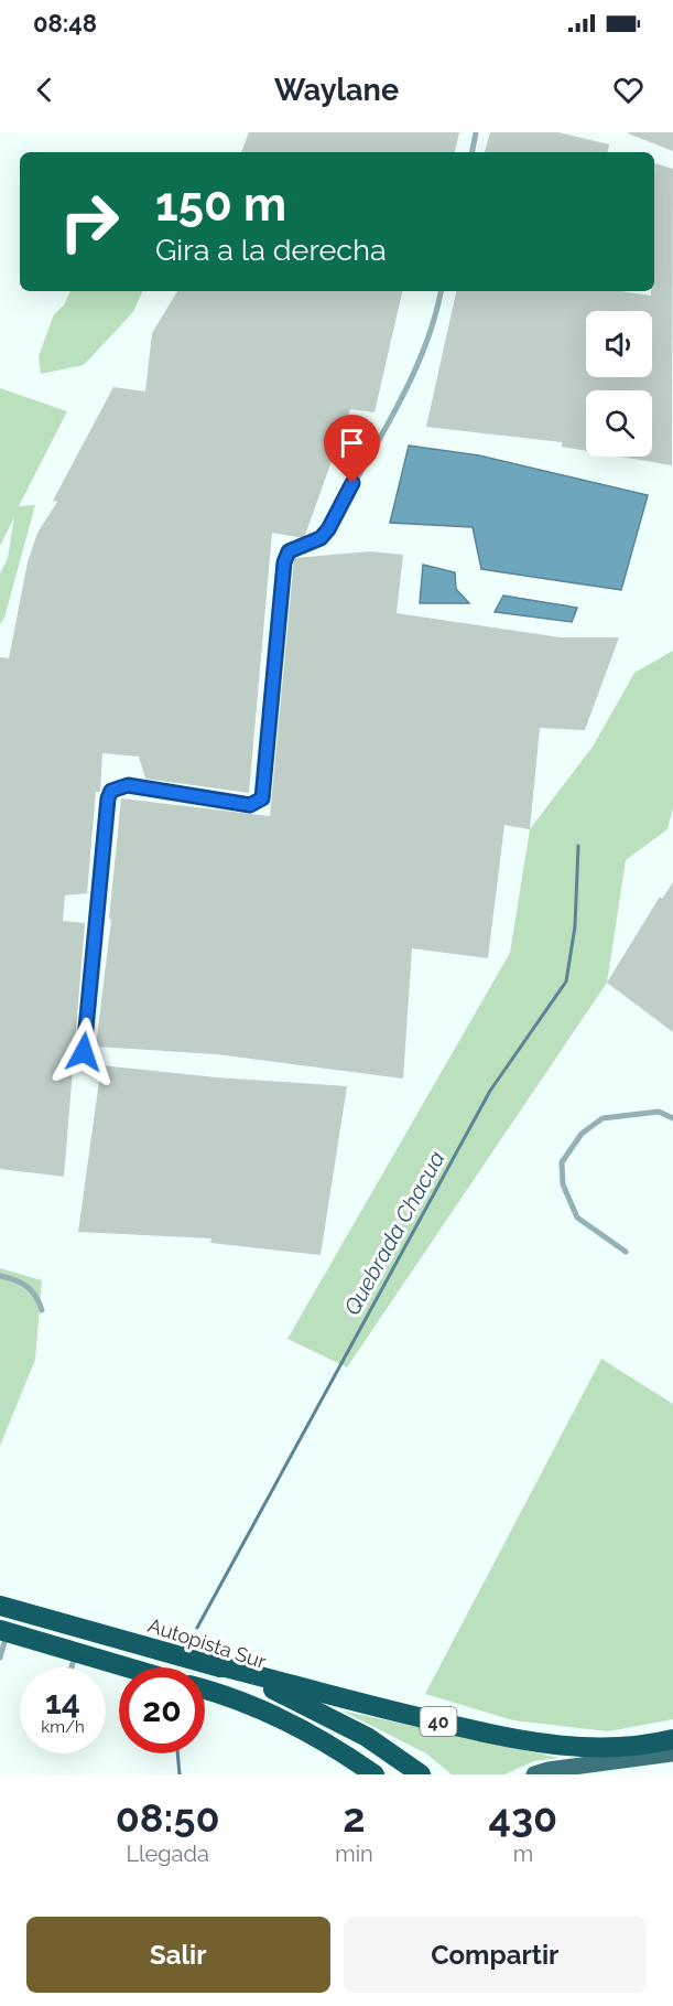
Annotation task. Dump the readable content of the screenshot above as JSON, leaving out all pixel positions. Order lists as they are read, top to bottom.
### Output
{
  "streets": {
    "highway": ["Autopista Sur", "40"]
  },
  "crossings": [
    ["Autopista Sur", "40"]
  ],
  "water": ["Quebrada Chacua"],
  "page": {
    "status": "08:48",
    "header": "Waylane",
    "turn": ["150 m", "Gira a la derecha"],
    "speed": "14 km/h",
    "limit": "20",
    "eta": [
      "08:50",
      "Llegada",
      "2",
      "min",
      "430",
      "m"
    ],
    "buttons": ["Salir", "Compartir"]
  }
}
